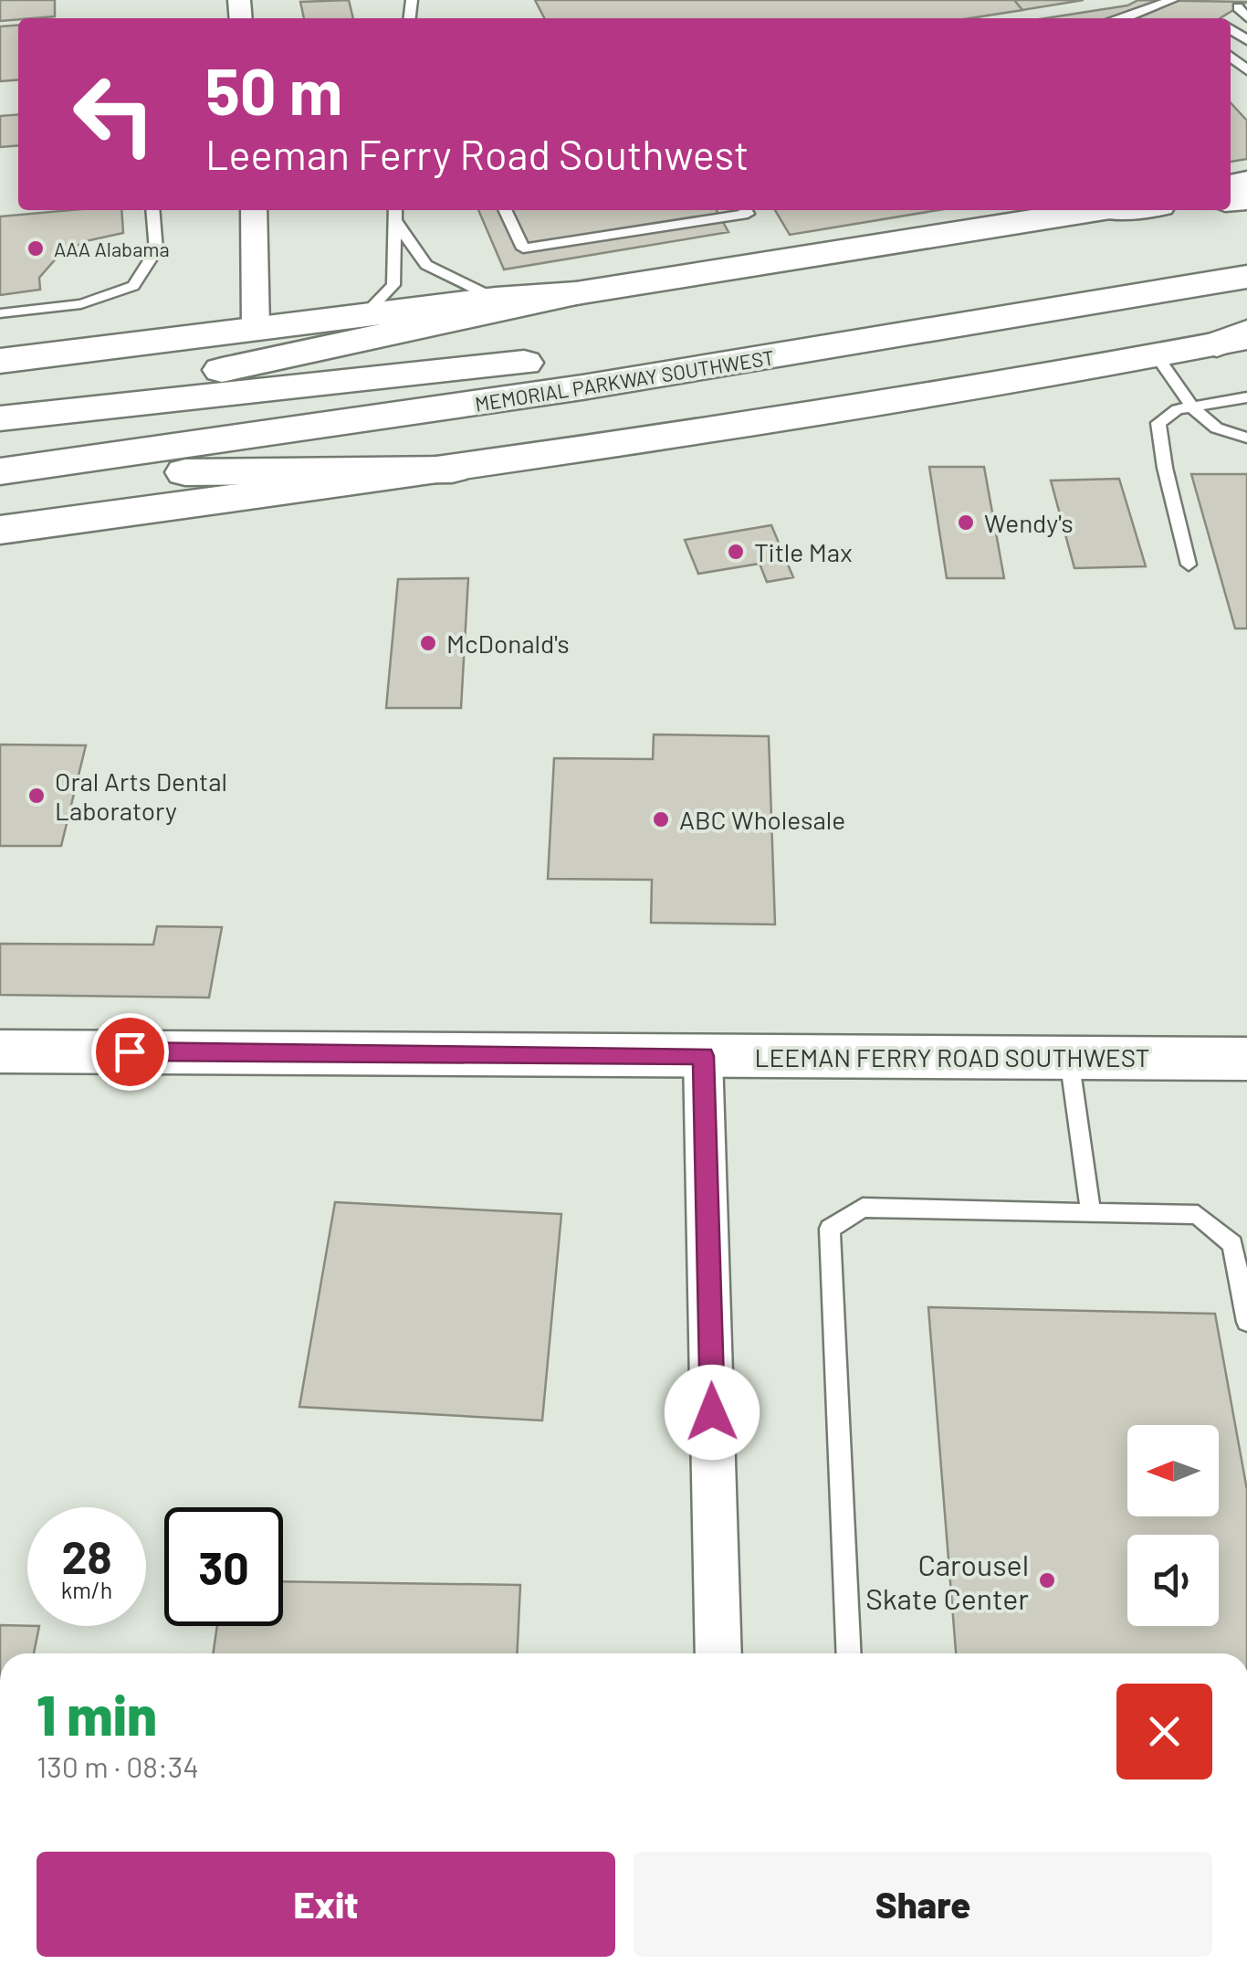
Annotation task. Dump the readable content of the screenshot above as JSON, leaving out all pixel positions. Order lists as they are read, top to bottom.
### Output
{
  "streets": {
    "main road": ["MEMORIAL PARKWAY SOUTHWEST", "LEEMAN FERRY ROAD SOUTHWEST"]
  },
  "places": [
    "AAA Alabama",
    "Wendy's",
    "Title Max",
    "McDonald's",
    "Oral Arts Dental Laboratory",
    "ABC Wholesale",
    "Carousel Skate Center"
  ],
  "north": "left",
  "page": {
    "turn": ["50 m", "Leeman Ferry Road Southwest"],
    "speed": "28 km/h",
    "limit": "30",
    "heading": ["1 min", "130 m · 08:34"],
    "buttons": ["Exit", "Share"]
  }
}
